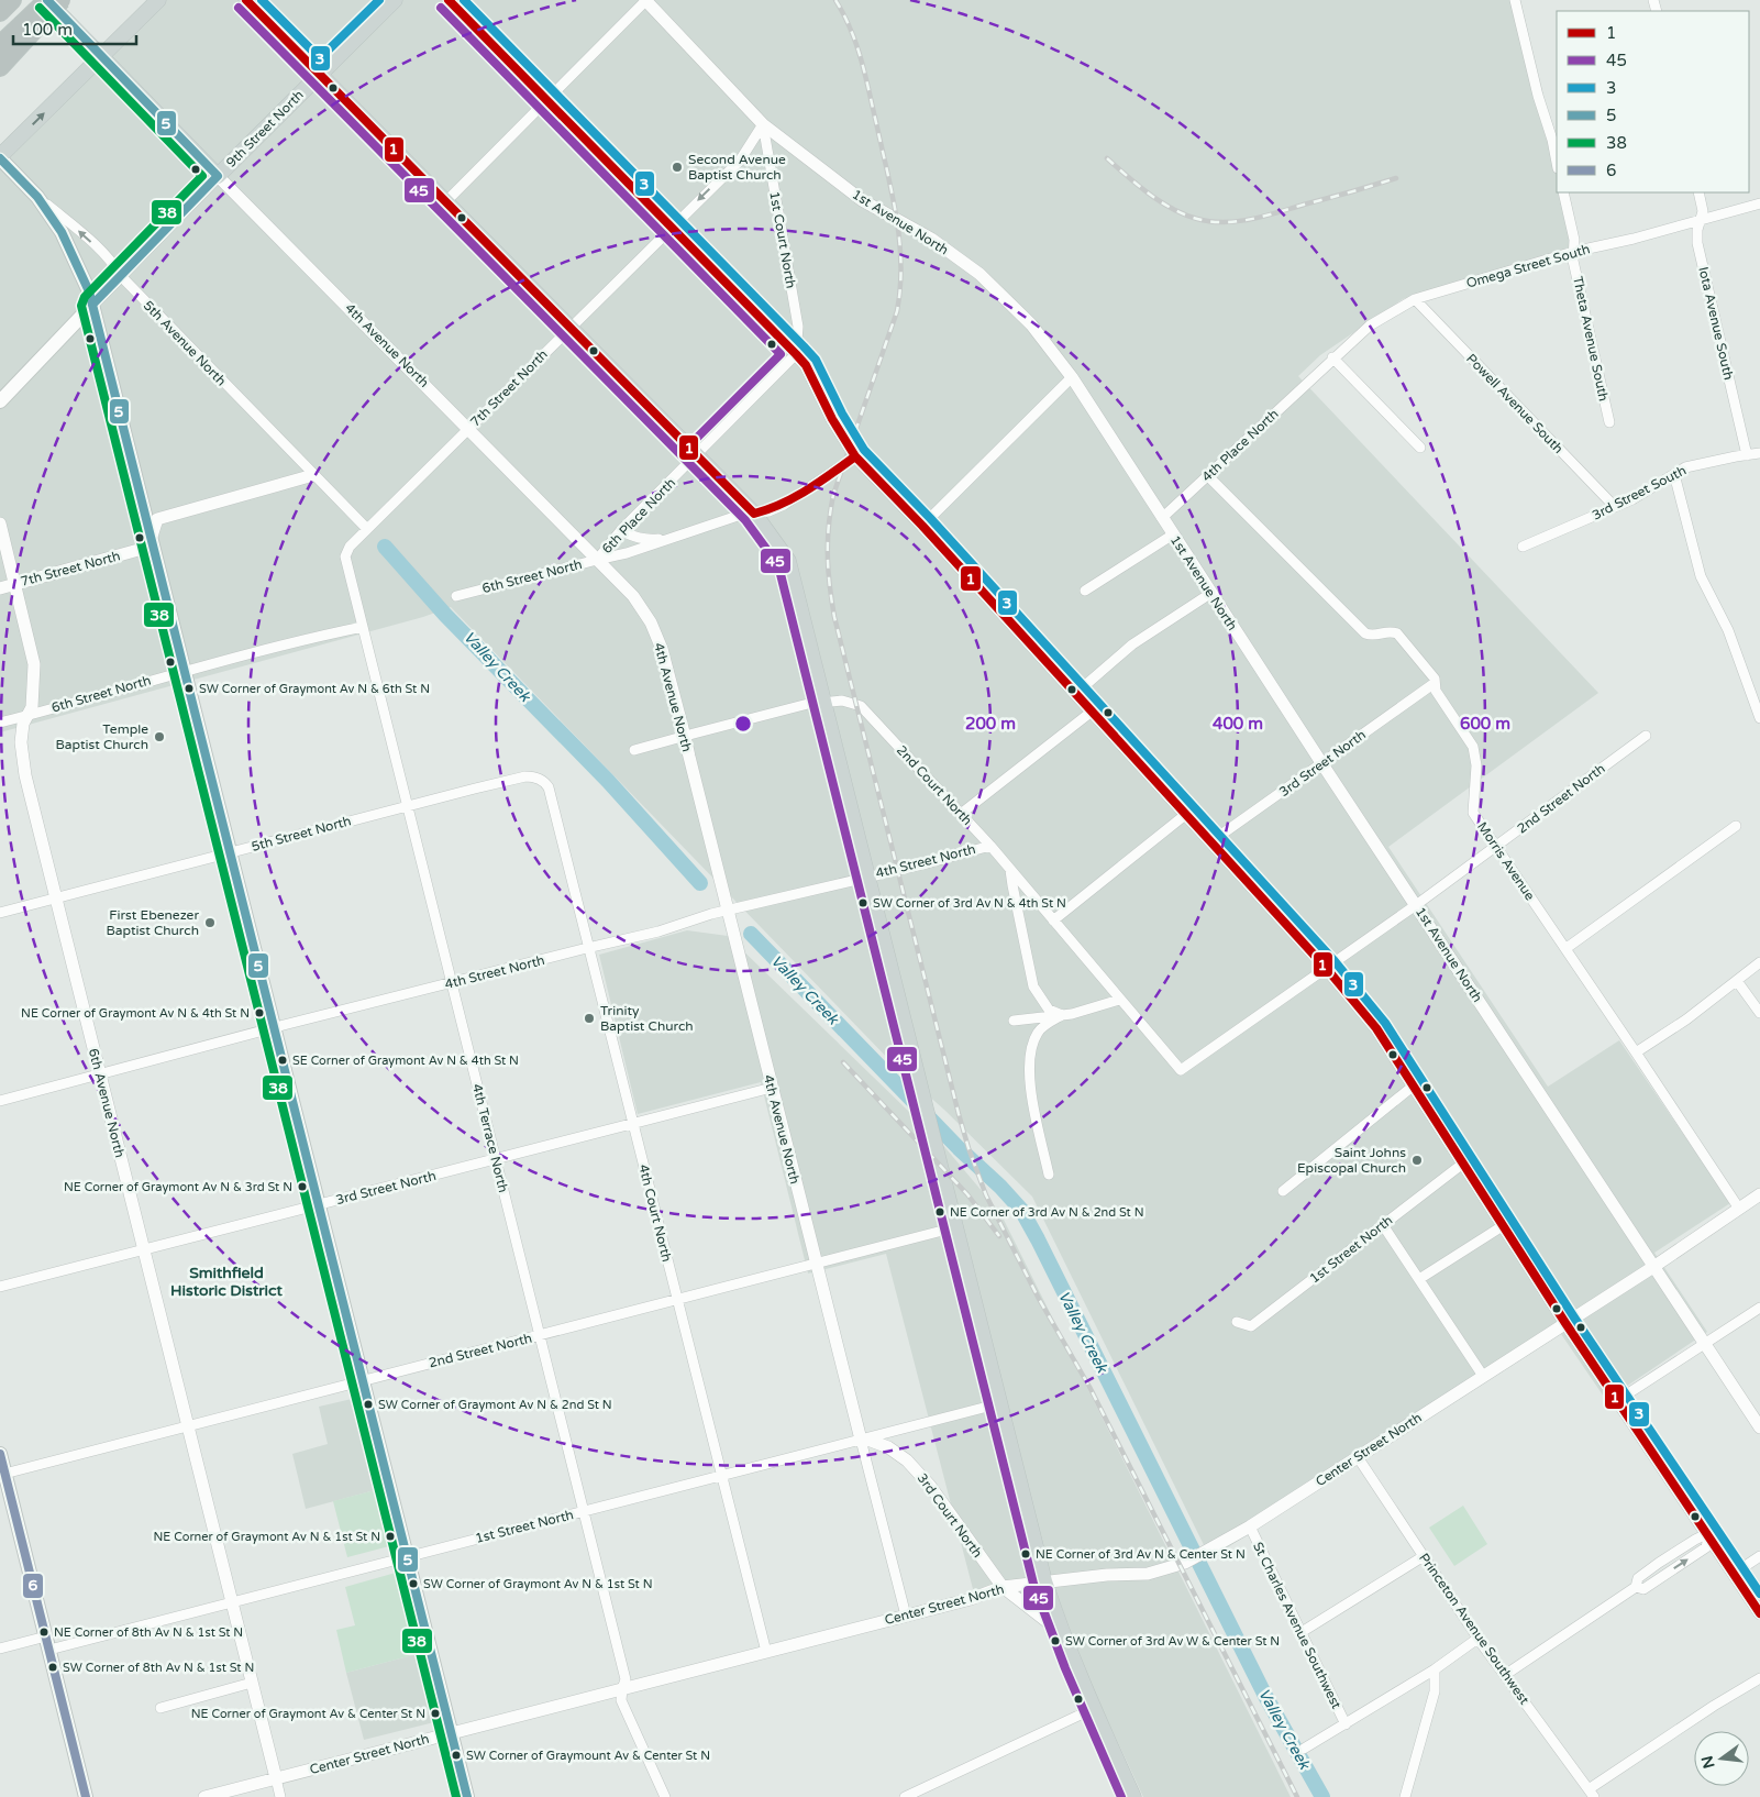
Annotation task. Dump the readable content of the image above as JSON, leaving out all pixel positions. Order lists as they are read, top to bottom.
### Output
{
  "streets": {
    "main road": ["9th Street North", "5th Avenue North", "4th Avenue North"],
    "street": [
      "1st Avenue North",
      "1st Court North",
      "Omega Street South",
      "Iota Avenue South",
      "Theta Avenue South",
      "7th Street North",
      "Powell Avenue South",
      "4th Place North",
      "3rd Street South",
      "6th Place North",
      "6th Street North",
      "3rd Street North",
      "2nd Court North",
      "2nd Street North",
      "5th Street North",
      "4th Street North",
      "Morris Avenue",
      "6th Avenue North",
      "4th Terrace North",
      "4th Court North",
      "1st Street North",
      "Center Street North",
      "3rd Court North",
      "St Charles Avenue Southwest",
      "Princeton Avenue Southwest"
    ]
  },
  "crossings": [
    ["9th Street North", "5th Avenue North"],
    ["9th Street North", "4th Avenue North"],
    ["1st Avenue North", "1st Court North"],
    ["1st Avenue North", "7th Street North"],
    ["1st Avenue North", "4th Place North"],
    ["1st Avenue North", "3rd Street North"],
    ["1st Avenue North", "2nd Street North"],
    ["1st Avenue North", "Center Street North"],
    ["1st Court North", "7th Street North"],
    ["1st Court North", "6th Place North"],
    ["Omega Street South", "Iota Avenue South"],
    ["Omega Street South", "Theta Avenue South"],
    ["Omega Street South", "Powell Avenue South"],
    ["Omega Street South", "4th Place North"],
    ["Iota Avenue South", "3rd Street South"],
    ["5th Avenue North", "7th Street North"],
    ["4th Avenue North", "7th Street North"],
    ["4th Avenue North", "6th Place North"],
    ["4th Avenue North", "6th Street North"],
    ["4th Avenue North", "3rd Street North"],
    ["4th Avenue North", "2nd Street North"],
    ["4th Avenue North", "4th Street North"],
    ["4th Avenue North", "1st Street North"],
    ["4th Avenue North", "Center Street North"],
    ["4th Avenue North", "3rd Court North"],
    ["7th Street North", "6th Avenue North"],
    ["7th Street North", "4th Terrace North"],
    ["Powell Avenue South", "3rd Street South"],
    ["4th Place North", "Morris Avenue"],
    ["6th Place North", "6th Street North"],
    ["6th Street North", "6th Avenue North"],
    ["6th Street North", "4th Terrace North"],
    ["3rd Street North", "Morris Avenue"],
    ["3rd Street North", "6th Avenue North"],
    ["3rd Street North", "4th Terrace North"],
    ["3rd Street North", "4th Court North"],
    ["2nd Court North", "2nd Street North"],
    ["2nd Court North", "4th Street North"],
    ["2nd Street North", "Morris Avenue"],
    ["2nd Street North", "6th Avenue North"],
    ["2nd Street North", "4th Terrace North"],
    ["2nd Street North", "4th Court North"],
    ["5th Street North", "6th Avenue North"],
    ["5th Street North", "4th Terrace North"],
    ["5th Street North", "4th Court North"],
    ["4th Street North", "6th Avenue North"],
    ["4th Street North", "4th Terrace North"],
    ["4th Street North", "4th Court North"],
    ["Morris Avenue", "Center Street North"],
    ["6th Avenue North", "1st Street North"],
    ["6th Avenue North", "Center Street North"],
    ["4th Terrace North", "1st Street North"],
    ["4th Terrace North", "Center Street North"],
    ["4th Court North", "1st Street North"],
    ["4th Court North", "Center Street North"],
    ["1st Street North", "3rd Court North"],
    ["Center Street North", "3rd Court North"],
    ["Center Street North", "St Charles Avenue Southwest"],
    ["Center Street North", "Princeton Avenue Southwest"]
  ],
  "districts": ["Smithfield Historic District"],
  "water": ["Valley Creek"],
  "places": [
    "Second Avenue Baptist Church",
    "SW Corner of Graymont Av N & 6th St N",
    "Temple Baptist Church",
    "SW Corner of 3rd Av N & 4th St N",
    "First Ebenezer Baptist Church",
    "NE Corner of Graymont Av N & 4th St N",
    "Trinity Baptist Church",
    "SE Corner of Graymont Av N & 4th St N",
    "Saint Johns Episcopal Church",
    "NE Corner of Graymont Av N & 3rd St N",
    "NE Corner of 3rd Av N & 2nd St N",
    "SW Corner of Graymont Av N & 2nd St N",
    "NE Corner of Graymont Av N & 1st St N",
    "NE Corner of 3rd Av N & Center St N",
    "SW Corner of Graymont Av N & 1st St N",
    "NE Corner of 8th Av N & 1st St N",
    "SW Corner of 3rd Av W & Center St N",
    "SW Corner of 8th Av N & 1st St N",
    "NE Corner of Graymont Av & Center St N",
    "SW Corner of Graymount Av & Center St N"
  ],
  "lines": [
    "transit line 1",
    "transit line 3",
    "transit line 5",
    "transit line 45",
    "transit line 38",
    "transit line 6"
  ],
  "legend": [
    "1",
    "45",
    "3",
    "5",
    "38",
    "6"
  ],
  "scale_bar": "100 m",
  "north": "left",
  "rings": ["200 m", "400 m", "600 m"]
}
